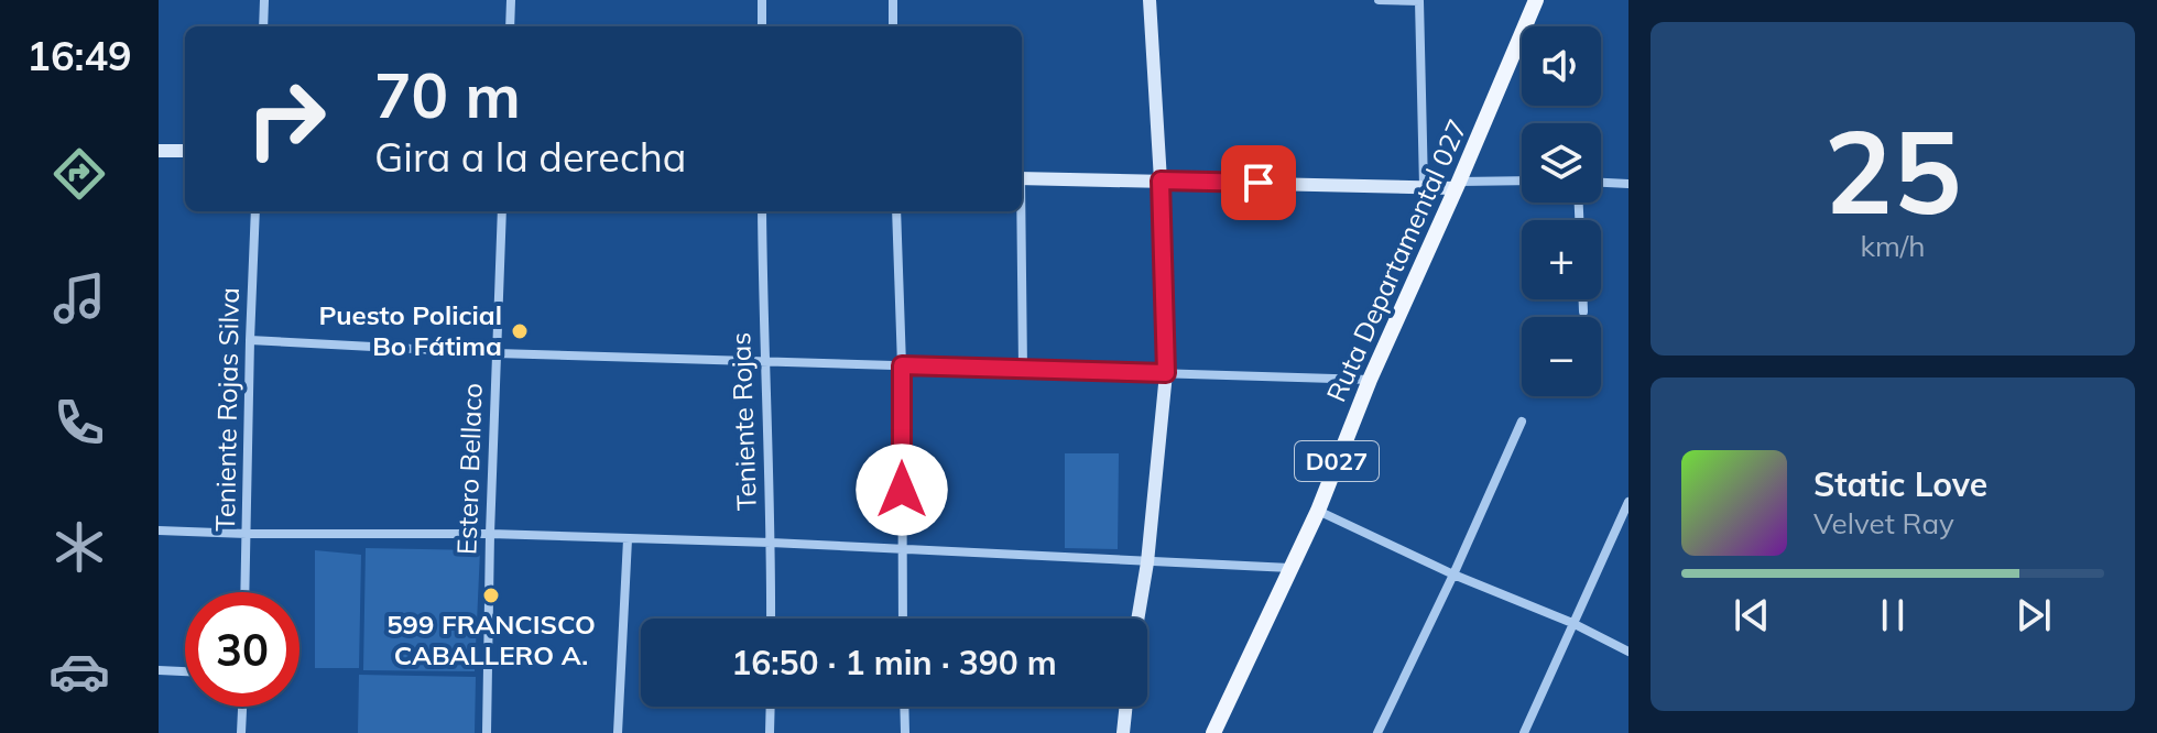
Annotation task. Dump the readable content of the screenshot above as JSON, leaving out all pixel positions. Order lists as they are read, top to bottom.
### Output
{
  "streets": {
    "main road": ["Ruta Departamental 027", "D027"],
    "street": ["Teniente Rojas Silva", "Teniente Rojas", "Estero Bellaco"]
  },
  "places": ["Puesto Policial Bo Fátima", "599 FRANCISCO CABALLERO A."],
  "page": {
    "tabs": "16:49",
    "tile": ["25", "km/h"],
    "map_buttons": ["+", "−"],
    "turn": ["70 m", "Gira a la derecha"],
    "song": ["Static Love", "Velvet Ray"],
    "limit": "30",
    "trip": "16:50 · 1 min · 390 m"
  }
}
